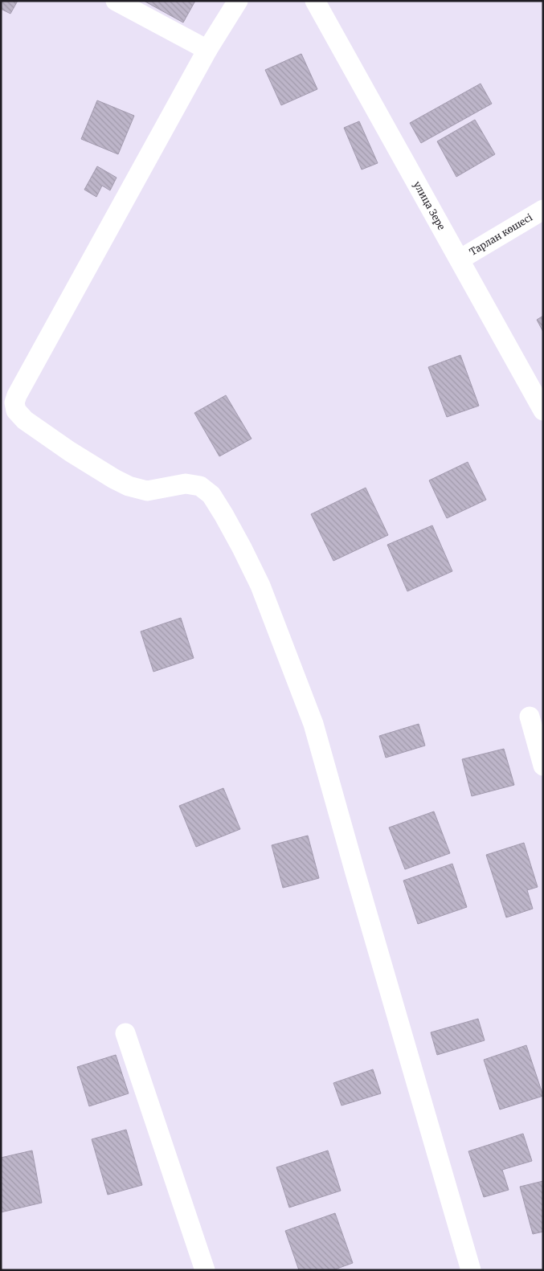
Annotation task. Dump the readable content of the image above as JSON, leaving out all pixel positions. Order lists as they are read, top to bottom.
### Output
{
  "streets": {
    "street": ["улица Зере", "Тарлан көшесі"]
  },
  "crossings": [
    ["улица Зере", "Тарлан көшесі"]
  ]
}
